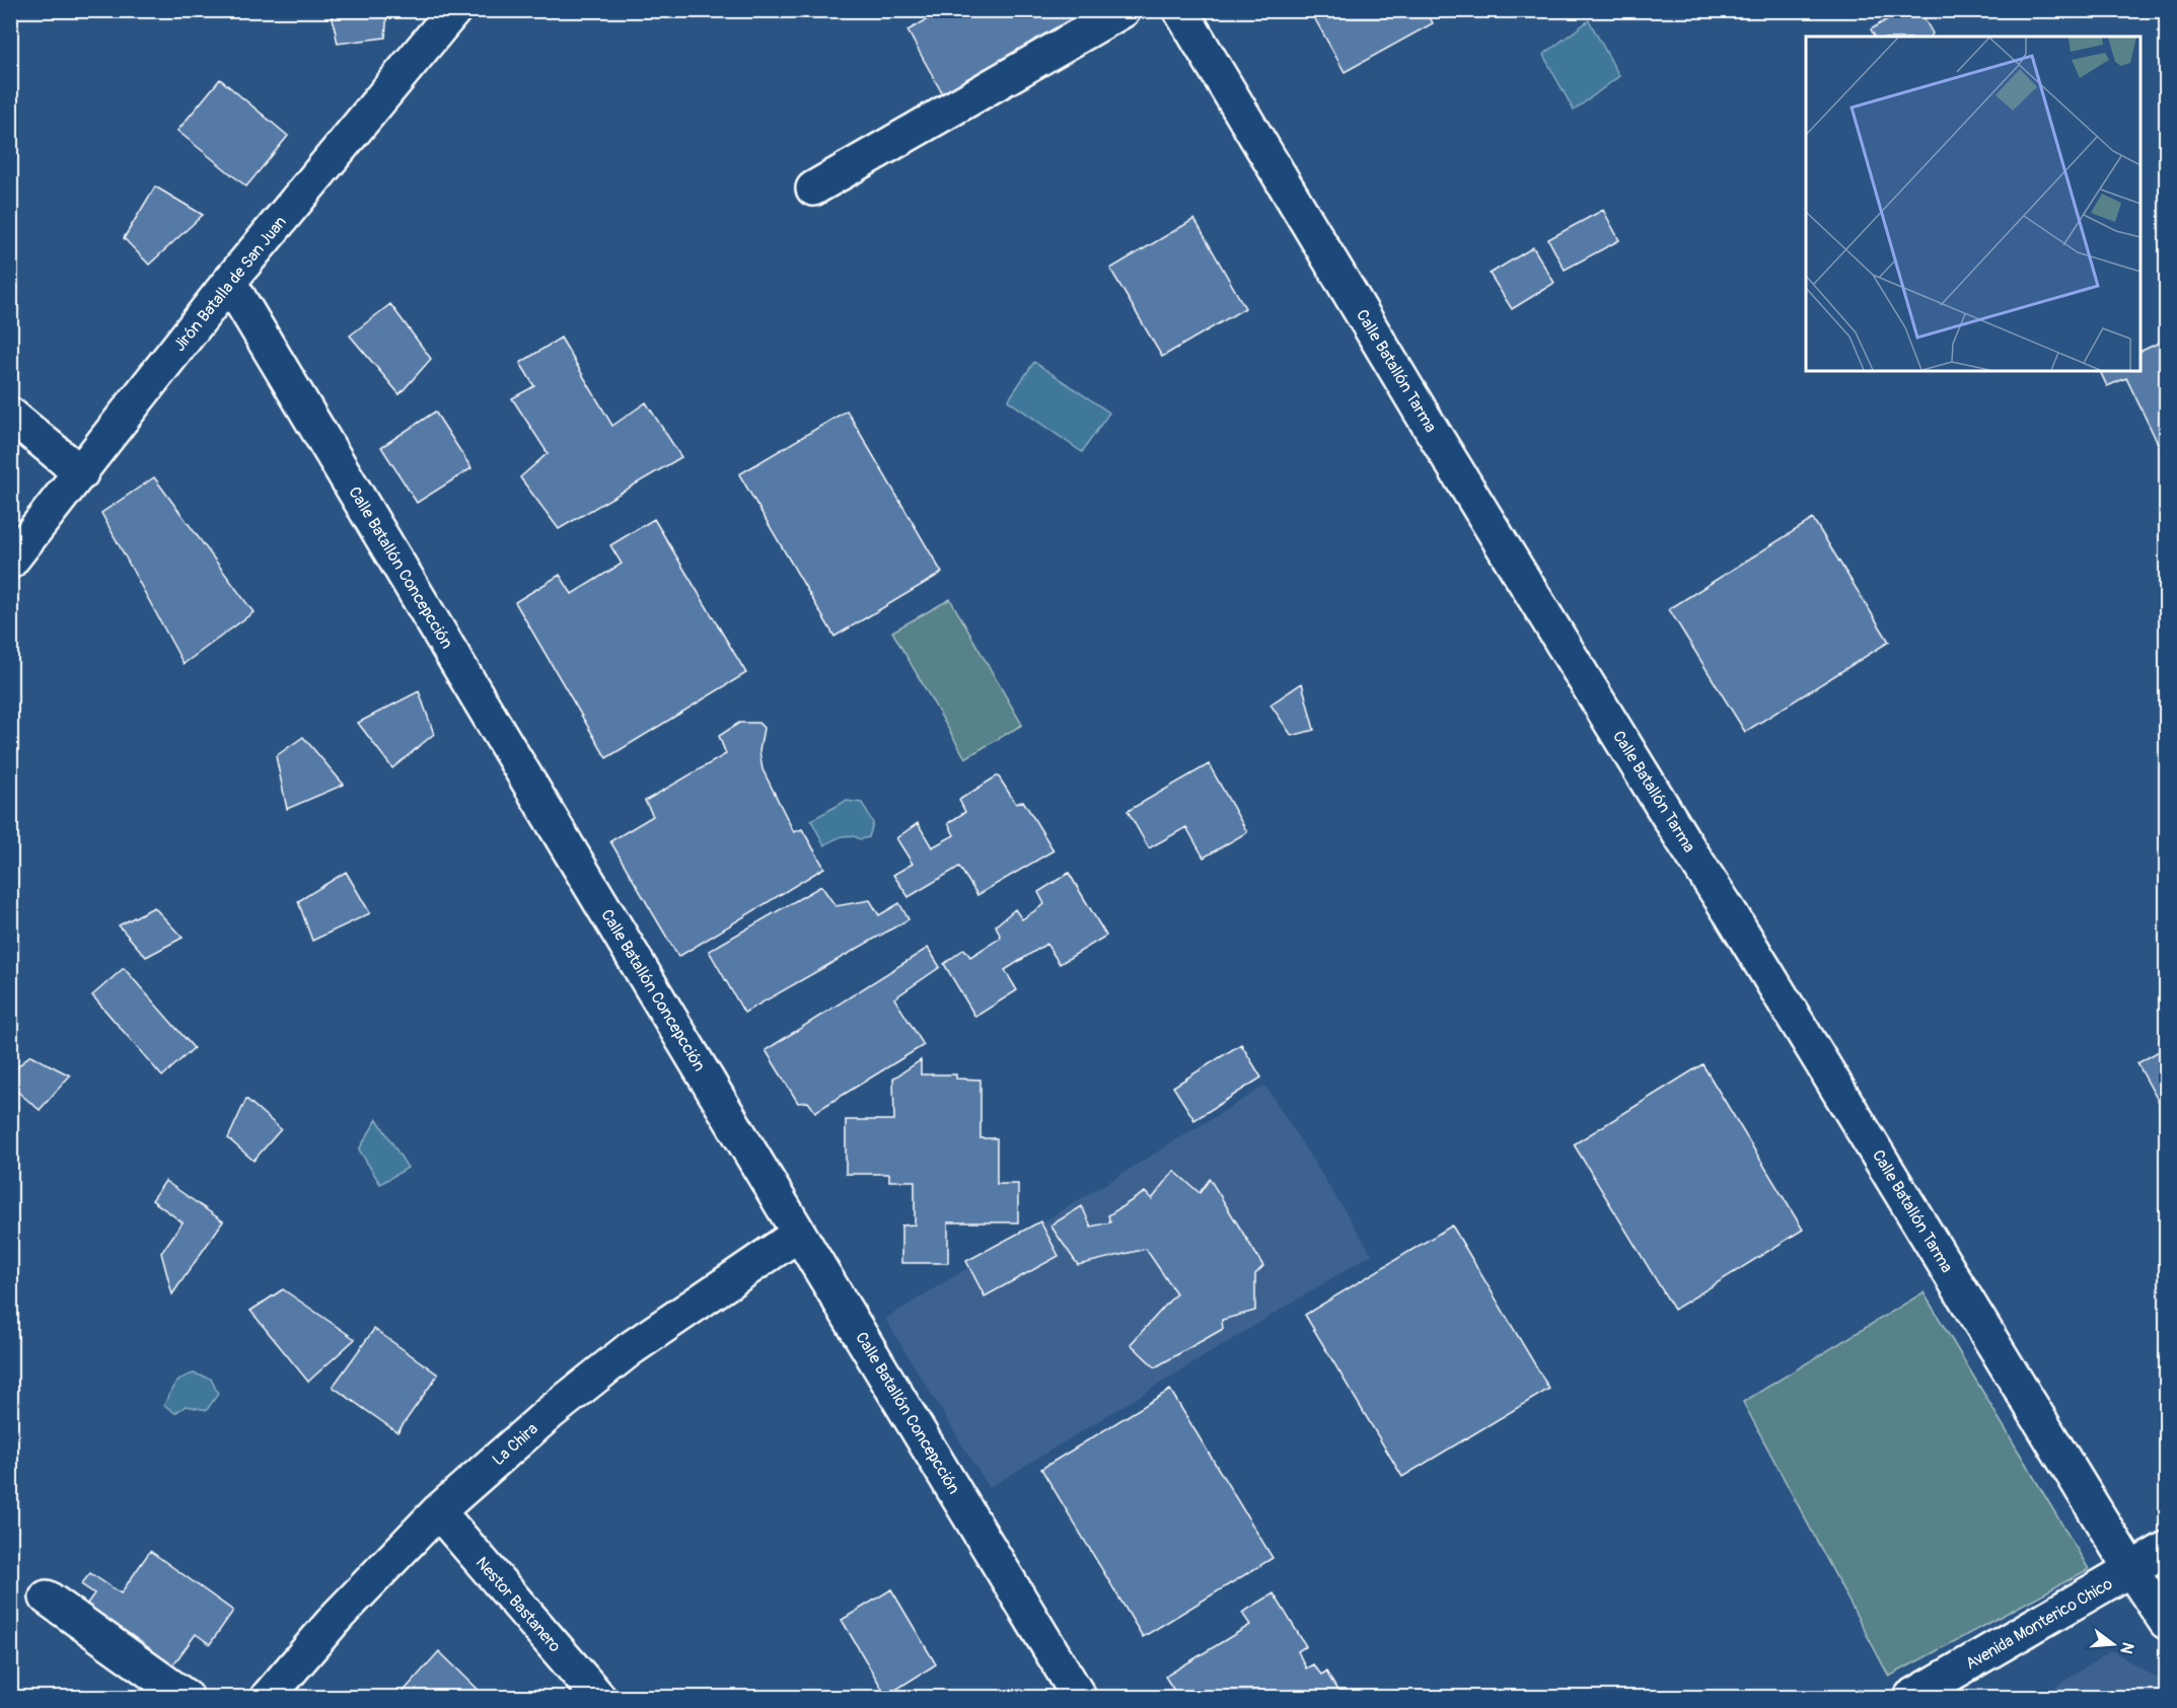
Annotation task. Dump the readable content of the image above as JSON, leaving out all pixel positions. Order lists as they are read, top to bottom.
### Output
{
  "streets": {
    "street": [
      "Jirón Batalla de San Juan",
      "Calle Batallón Tarma",
      "Calle Batallón Concepcción",
      "La Chira",
      "Nestor Bastanero",
      "Avenida Monterico Chico"
    ]
  },
  "crossings": [
    ["Jirón Batalla de San Juan", "Calle Batallón Concepcción"],
    ["Calle Batallón Tarma", "Avenida Monterico Chico"],
    ["Calle Batallón Concepcción", "La Chira"],
    ["La Chira", "Nestor Bastanero"]
  ],
  "north": "right"
}
